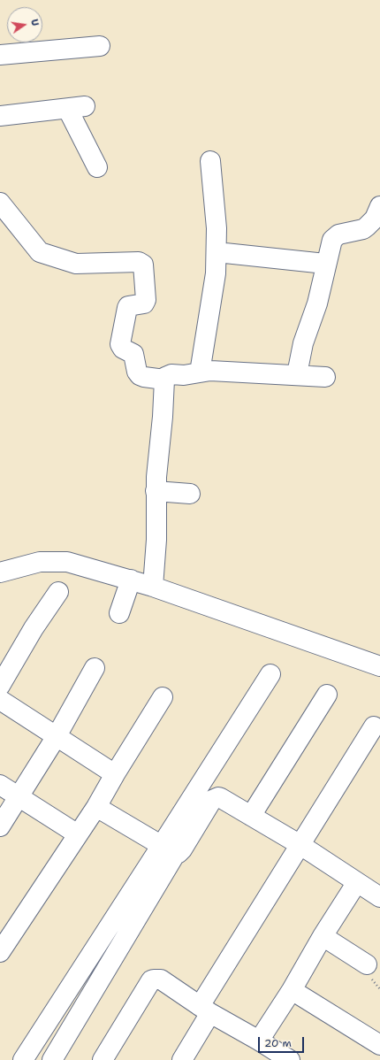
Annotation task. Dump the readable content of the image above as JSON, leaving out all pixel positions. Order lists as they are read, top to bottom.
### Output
{
  "scale_bar": "20 m",
  "north": "right"
}
